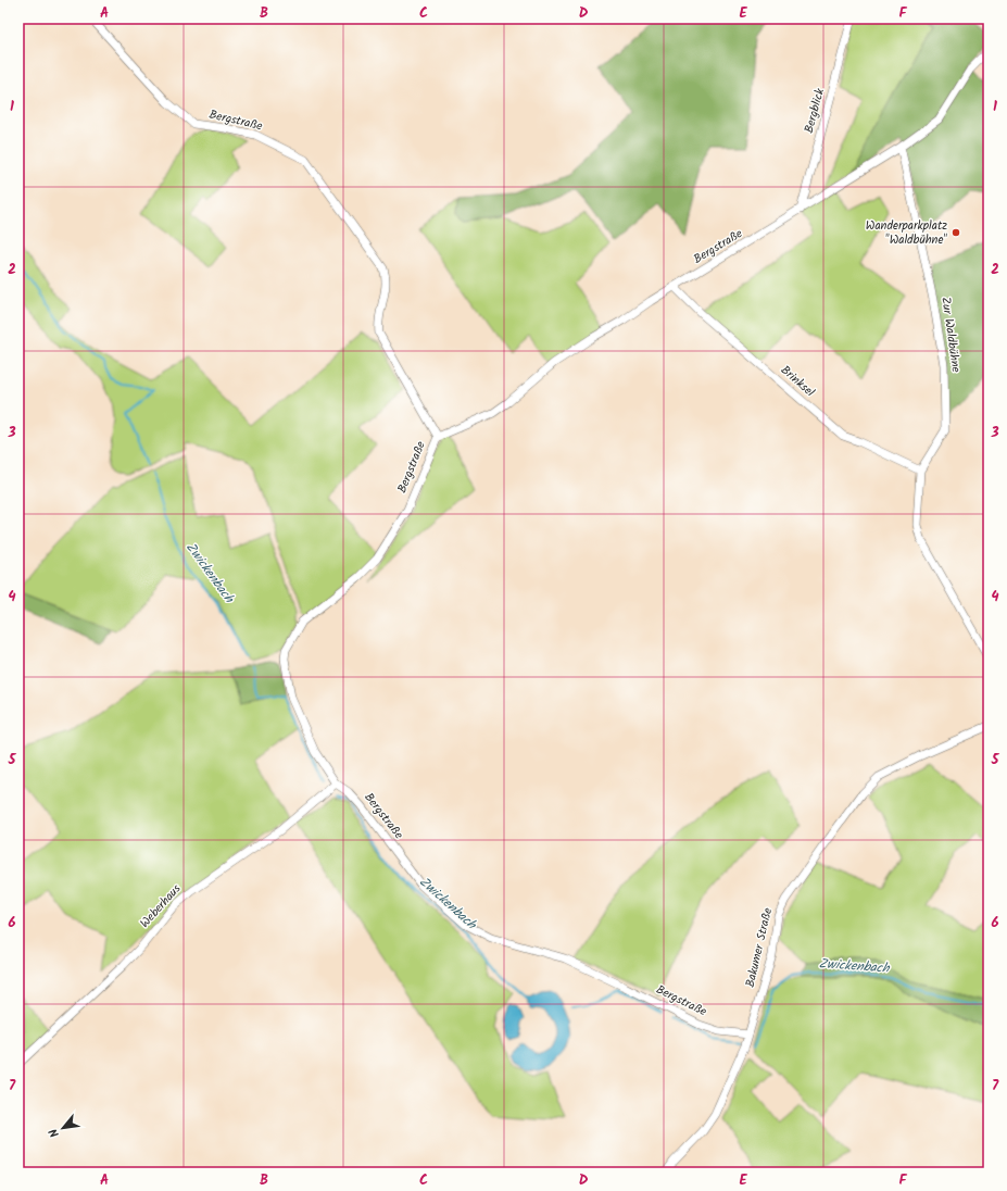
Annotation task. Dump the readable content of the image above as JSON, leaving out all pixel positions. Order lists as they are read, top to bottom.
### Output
{
  "streets": {
    "street": [
      "Bergblick",
      "Bergstraße",
      "Zur Waldbühne",
      "Brinksel",
      "Weberhaus",
      "Bakumer Straße"
    ]
  },
  "crossings": [
    ["Bergblick", "Bergstraße"],
    ["Bergstraße", "Zur Waldbühne"],
    ["Bergstraße", "Brinksel"],
    ["Bergstraße", "Weberhaus"],
    ["Bergstraße", "Bakumer Straße"],
    ["Zur Waldbühne", "Brinksel"]
  ],
  "water": ["Zwickenbach"],
  "places": ["Wanderparkplatz \"Waldbühne\""],
  "north": "bottom left",
  "grid": {
    "columns": [
      "A",
      "B",
      "C",
      "D",
      "E",
      "F"
    ],
    "rows": [
      "1",
      "2",
      "3",
      "4",
      "5",
      "6",
      "7"
    ]
  }
}
